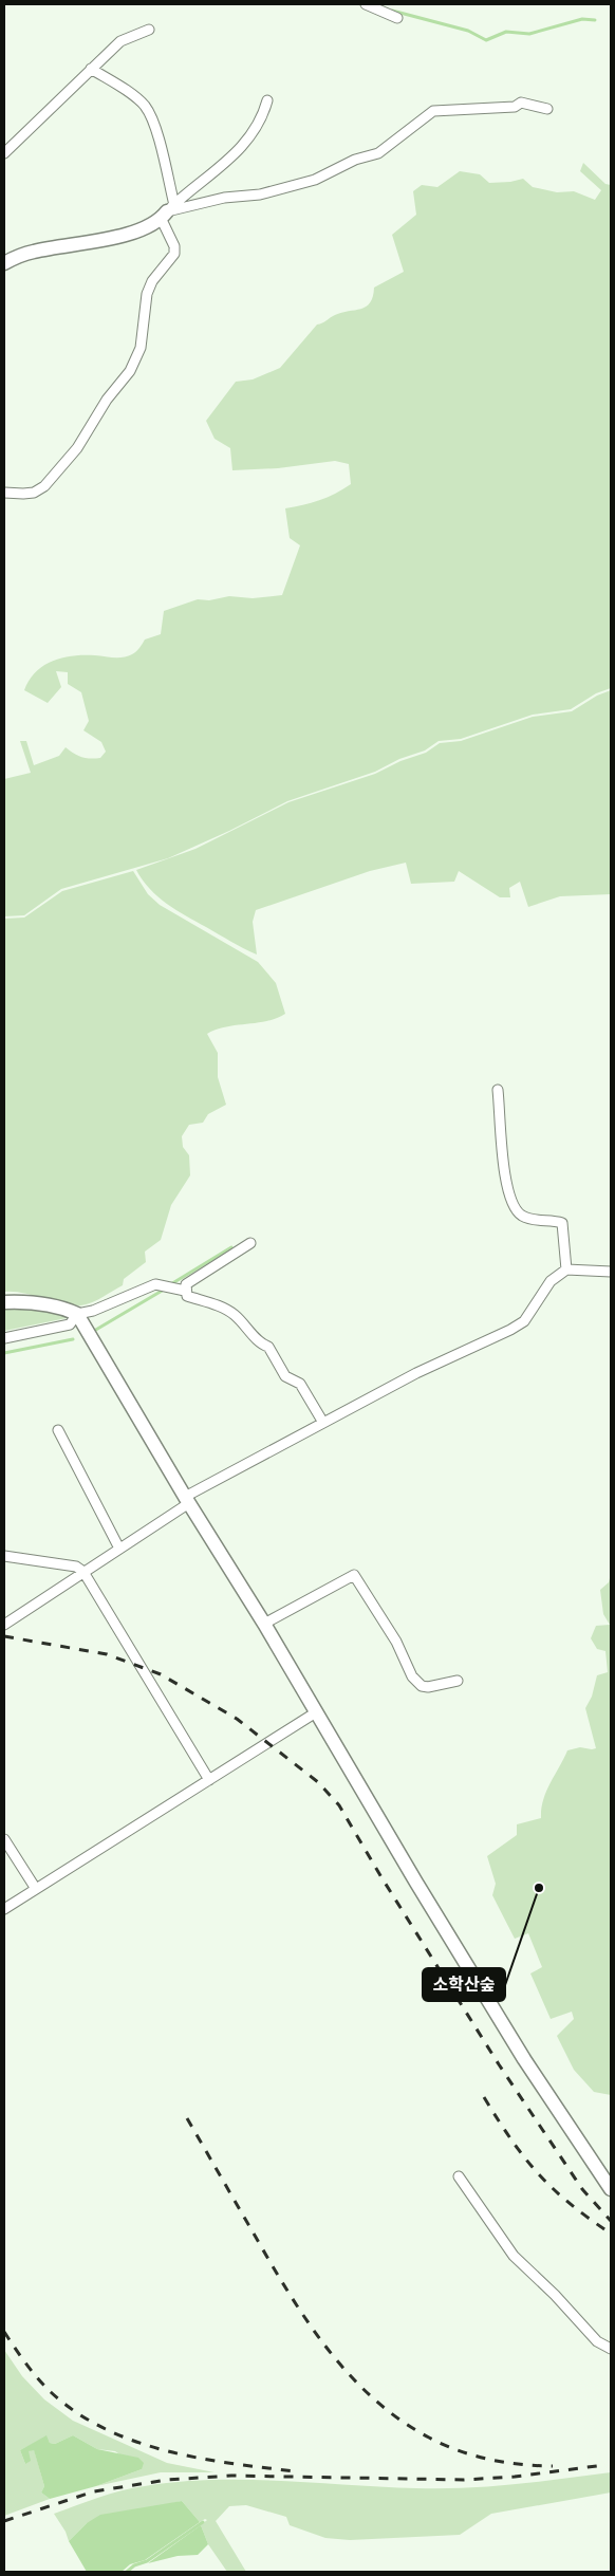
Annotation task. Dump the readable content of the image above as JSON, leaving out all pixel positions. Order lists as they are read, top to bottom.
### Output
{
  "places": ["소학산숲"]
}
